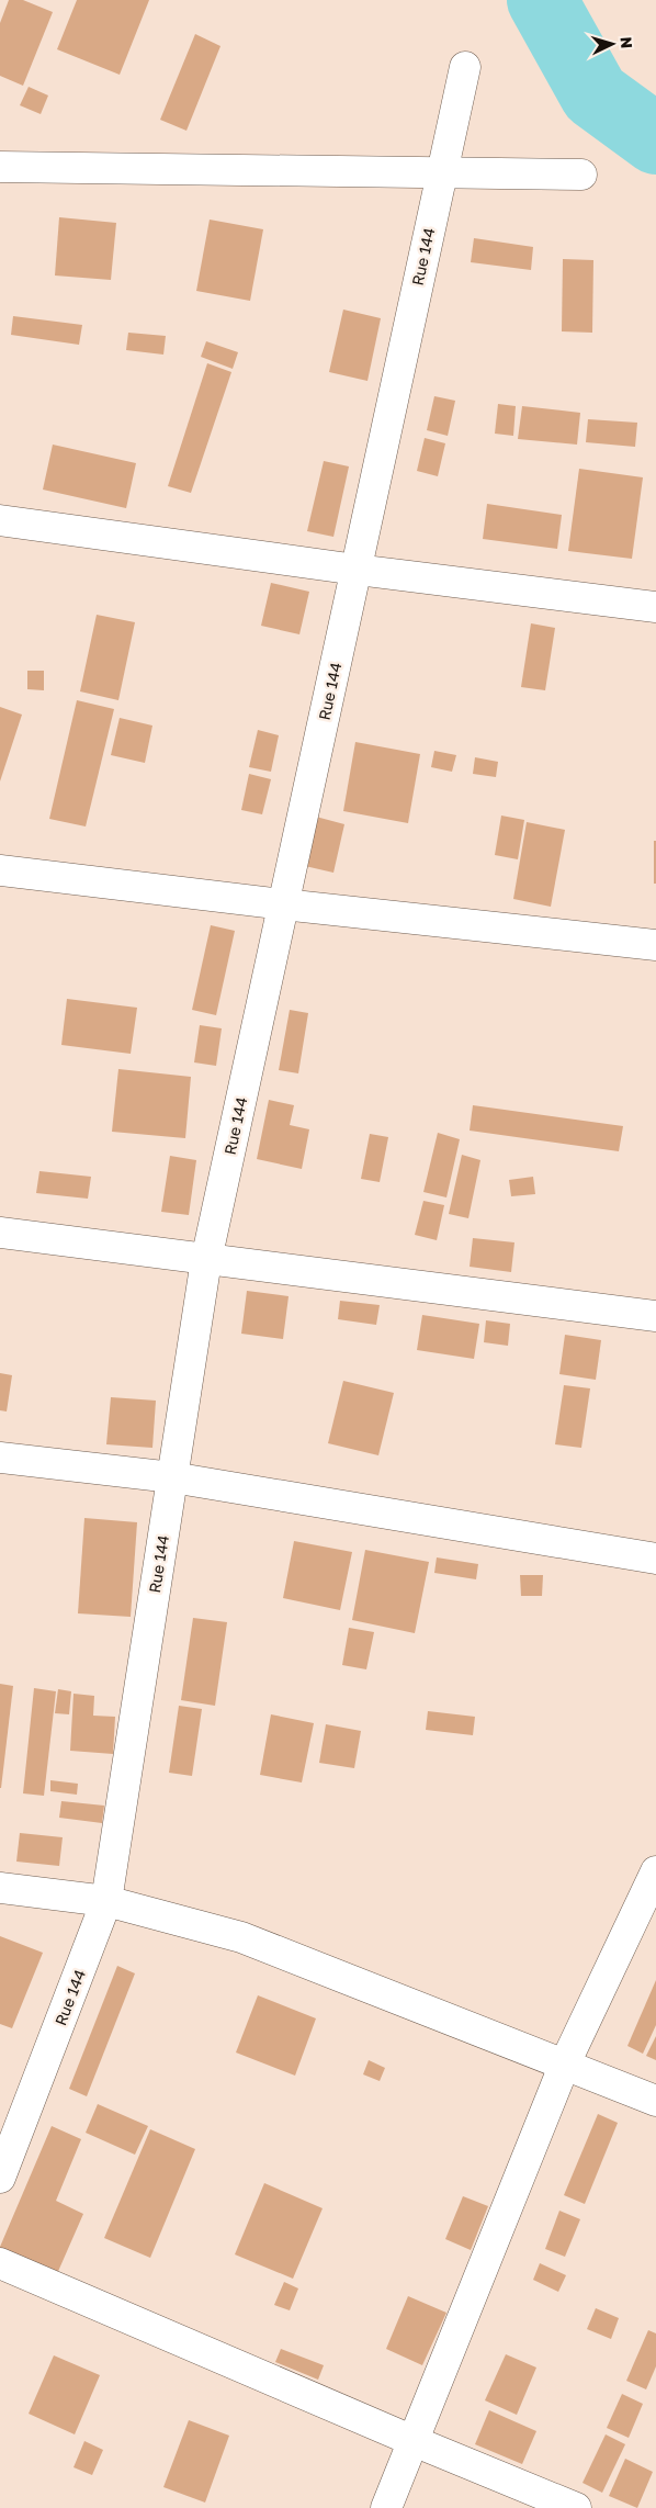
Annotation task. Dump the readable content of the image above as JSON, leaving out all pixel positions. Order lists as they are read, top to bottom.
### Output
{
  "streets": {
    "street": ["Rue 144"]
  },
  "north": "right"
}
